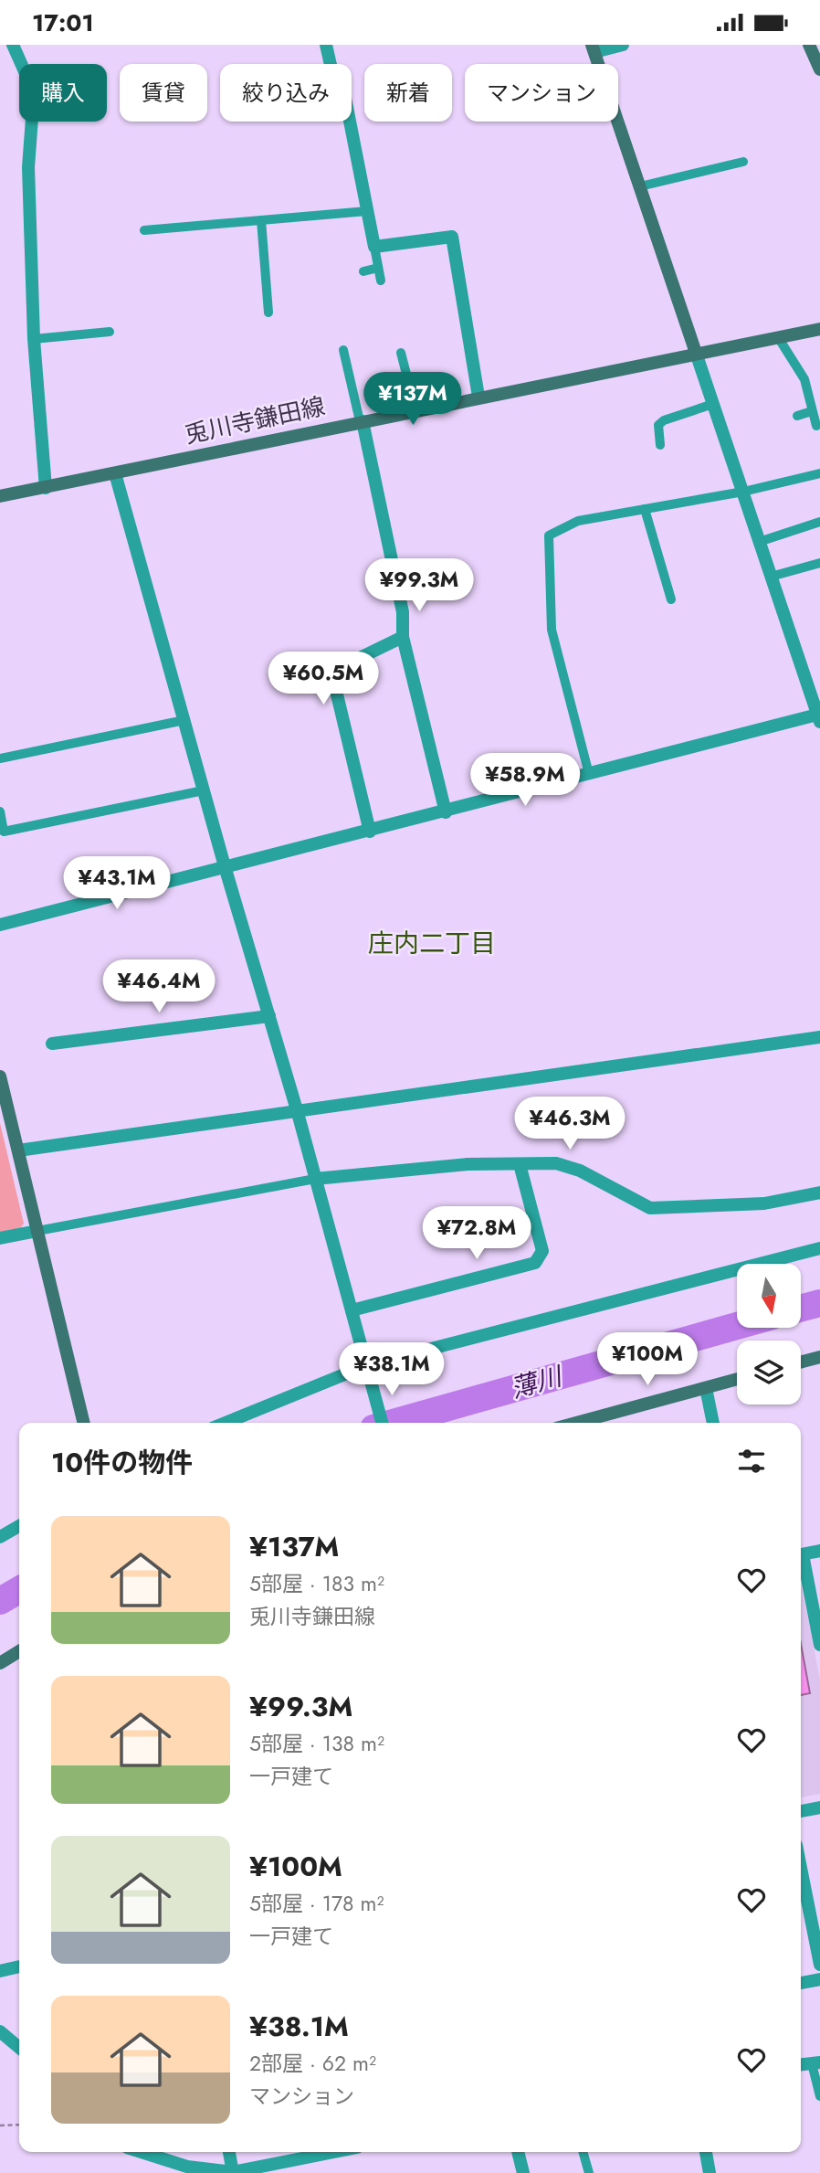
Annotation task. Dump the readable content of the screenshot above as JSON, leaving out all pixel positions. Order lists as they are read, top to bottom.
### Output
{
  "streets": {
    "street": ["兎川寺鎌田線"]
  },
  "districts": ["庄内二丁目"],
  "water": ["薄川"],
  "north": "bottom",
  "page": {
    "status": "17:01",
    "chip": [
      "購入",
      "賃貸",
      "絞り込み",
      "新着",
      "マンション"
    ],
    "price": [
      "¥137M",
      "¥99.3M",
      "¥60.5M",
      "¥58.9M",
      "¥43.1M",
      "¥46.4M",
      "¥46.3M",
      "¥72.8M",
      "¥100M",
      "¥38.1M"
    ],
    "heading": "10件の物件",
    "list": [
      {
        "name": "¥137M",
        "note": "5部屋 · 183 m² · 兎川寺鎌田線"
      },
      {
        "name": "¥99.3M",
        "note": "5部屋 · 138 m² · 一戸建て"
      },
      {
        "name": "¥100M",
        "note": "5部屋 · 178 m² · 一戸建て"
      },
      {
        "name": "¥38.1M",
        "note": "2部屋 · 62 m² · マンション"
      }
    ]
  }
}
